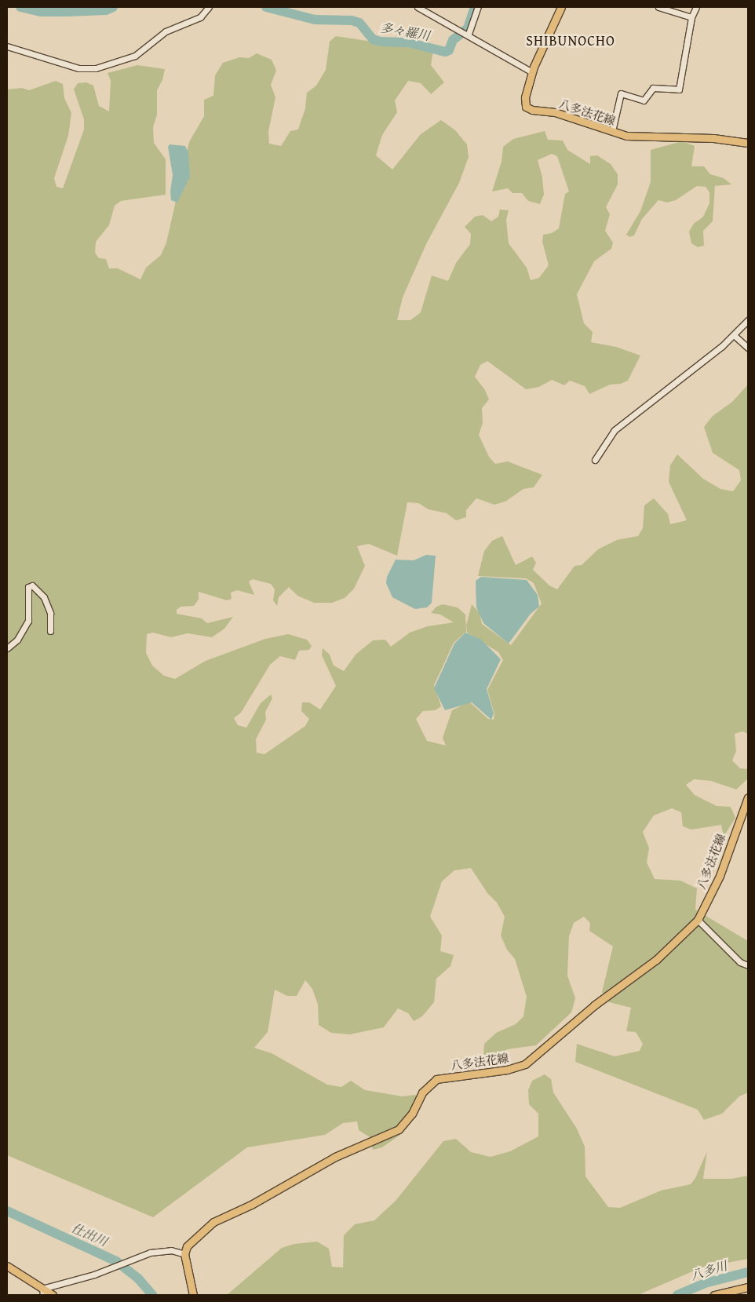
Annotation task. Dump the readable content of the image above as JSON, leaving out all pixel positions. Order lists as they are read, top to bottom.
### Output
{
  "streets": {
    "main road": ["八多法花線"]
  },
  "districts": ["SHIBUNOCHO"],
  "water": ["多々羅川", "仕出川", "八多川"]
}
